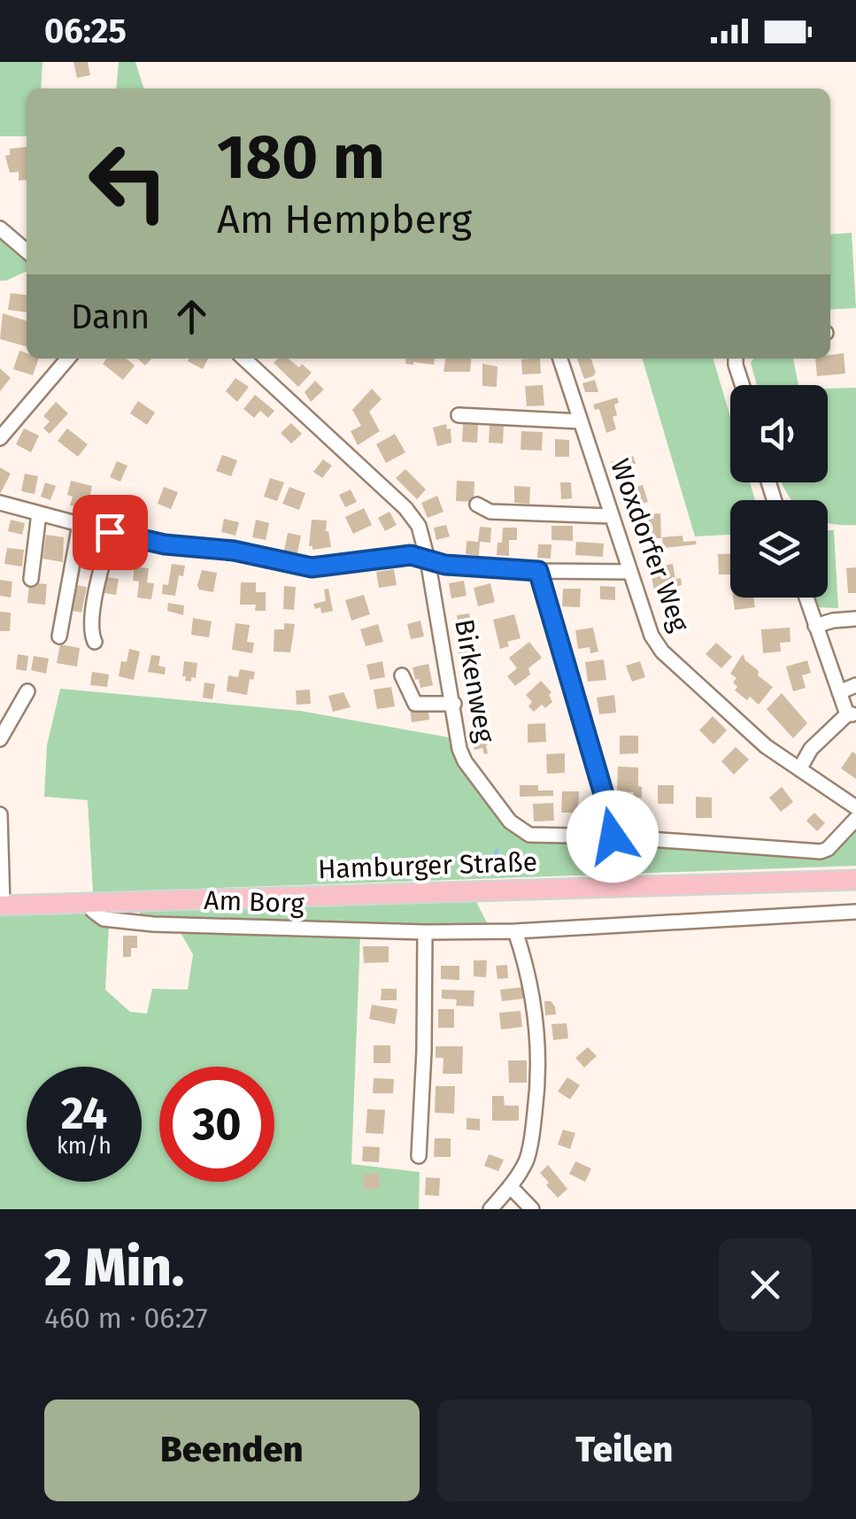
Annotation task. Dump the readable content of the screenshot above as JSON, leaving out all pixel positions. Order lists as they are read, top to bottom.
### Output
{
  "streets": {
    "main road": ["Hamburger Straße"],
    "street": ["Woxdorfer Weg", "Birkenweg", "Am Borg"]
  },
  "crossings": [
    ["Hamburger Straße", "Am Borg"]
  ],
  "page": {
    "status": "06:25",
    "turn": ["180 m", "Am Hempberg"],
    "then": "Dann",
    "speed": "24 km/h",
    "limit": "30",
    "heading": ["2 Min.", "460 m · 06:27"],
    "buttons": ["Beenden", "Teilen"]
  }
}
